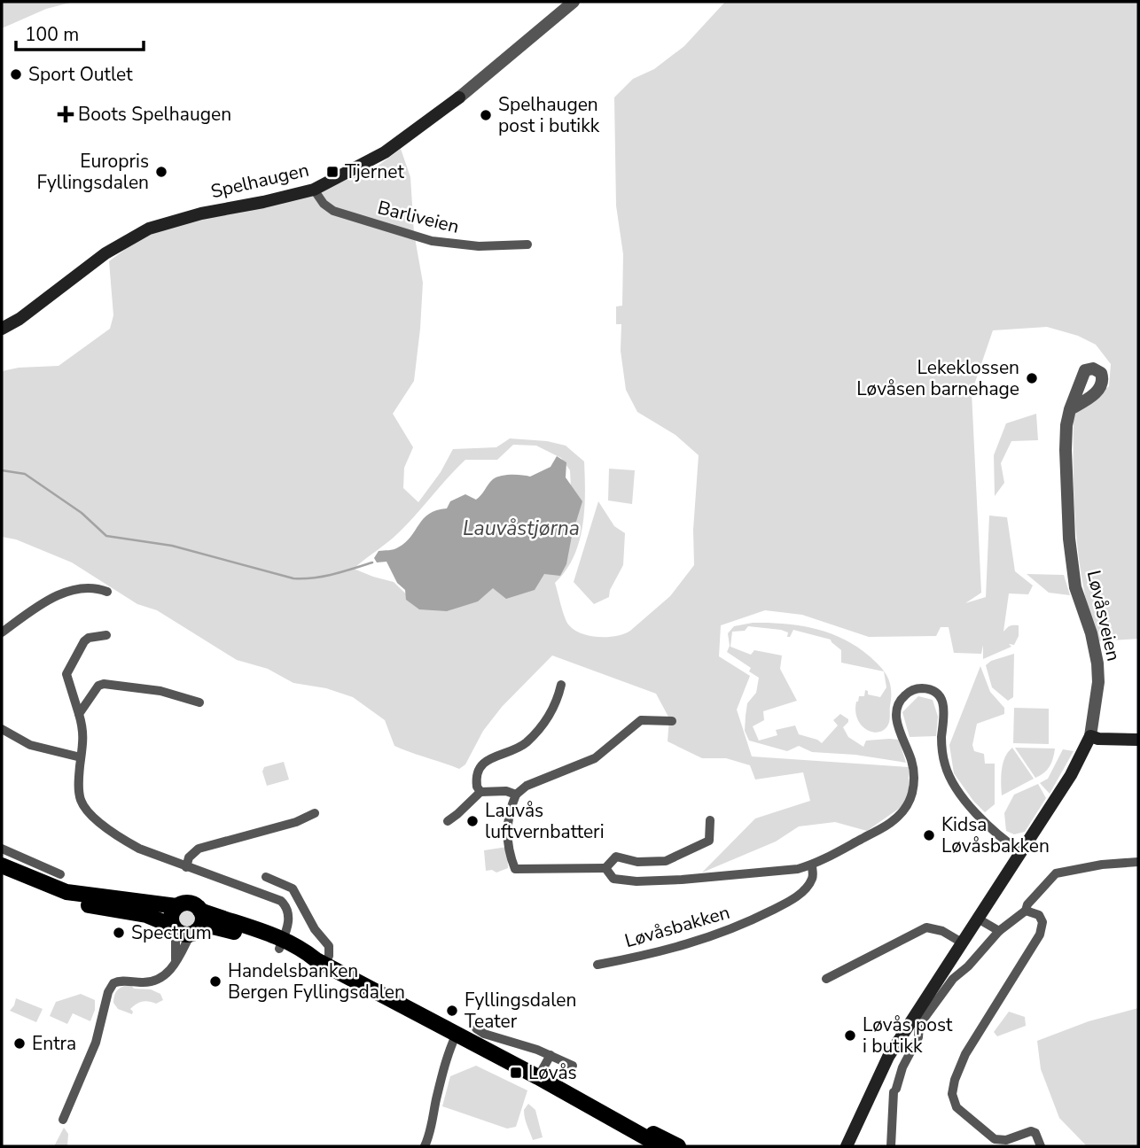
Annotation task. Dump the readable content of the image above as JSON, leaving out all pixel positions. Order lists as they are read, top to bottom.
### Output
{
  "streets": {
    "main road": ["Spelhaugen", "Løvåsveien"],
    "street": ["Barliveien", "Løvåsbakken"]
  },
  "crossings": [
    ["Spelhaugen", "Barliveien"],
    ["Løvåsveien", "Løvåsbakken"]
  ],
  "water": ["Lauvåstjørna"],
  "places": {
    "other": [
      "Sport Outlet",
      "Spelhaugen post i butikk",
      "Europris Fyllingsdalen",
      "Lekeklossen Løvåsen barnehage",
      "Lauvås luftvernbatteri",
      "Kidsa Løvåsbakken",
      "Spectrum",
      "Handelsbanken Bergen Fyllingsdalen",
      "Fyllingsdalen Teater",
      "Løvås post i butikk",
      "Entra"
    ],
    "health": ["Boots Spelhaugen"],
    "transit": ["Tjernet", "Løvås"]
  },
  "scale_bar": "100 m"
}
